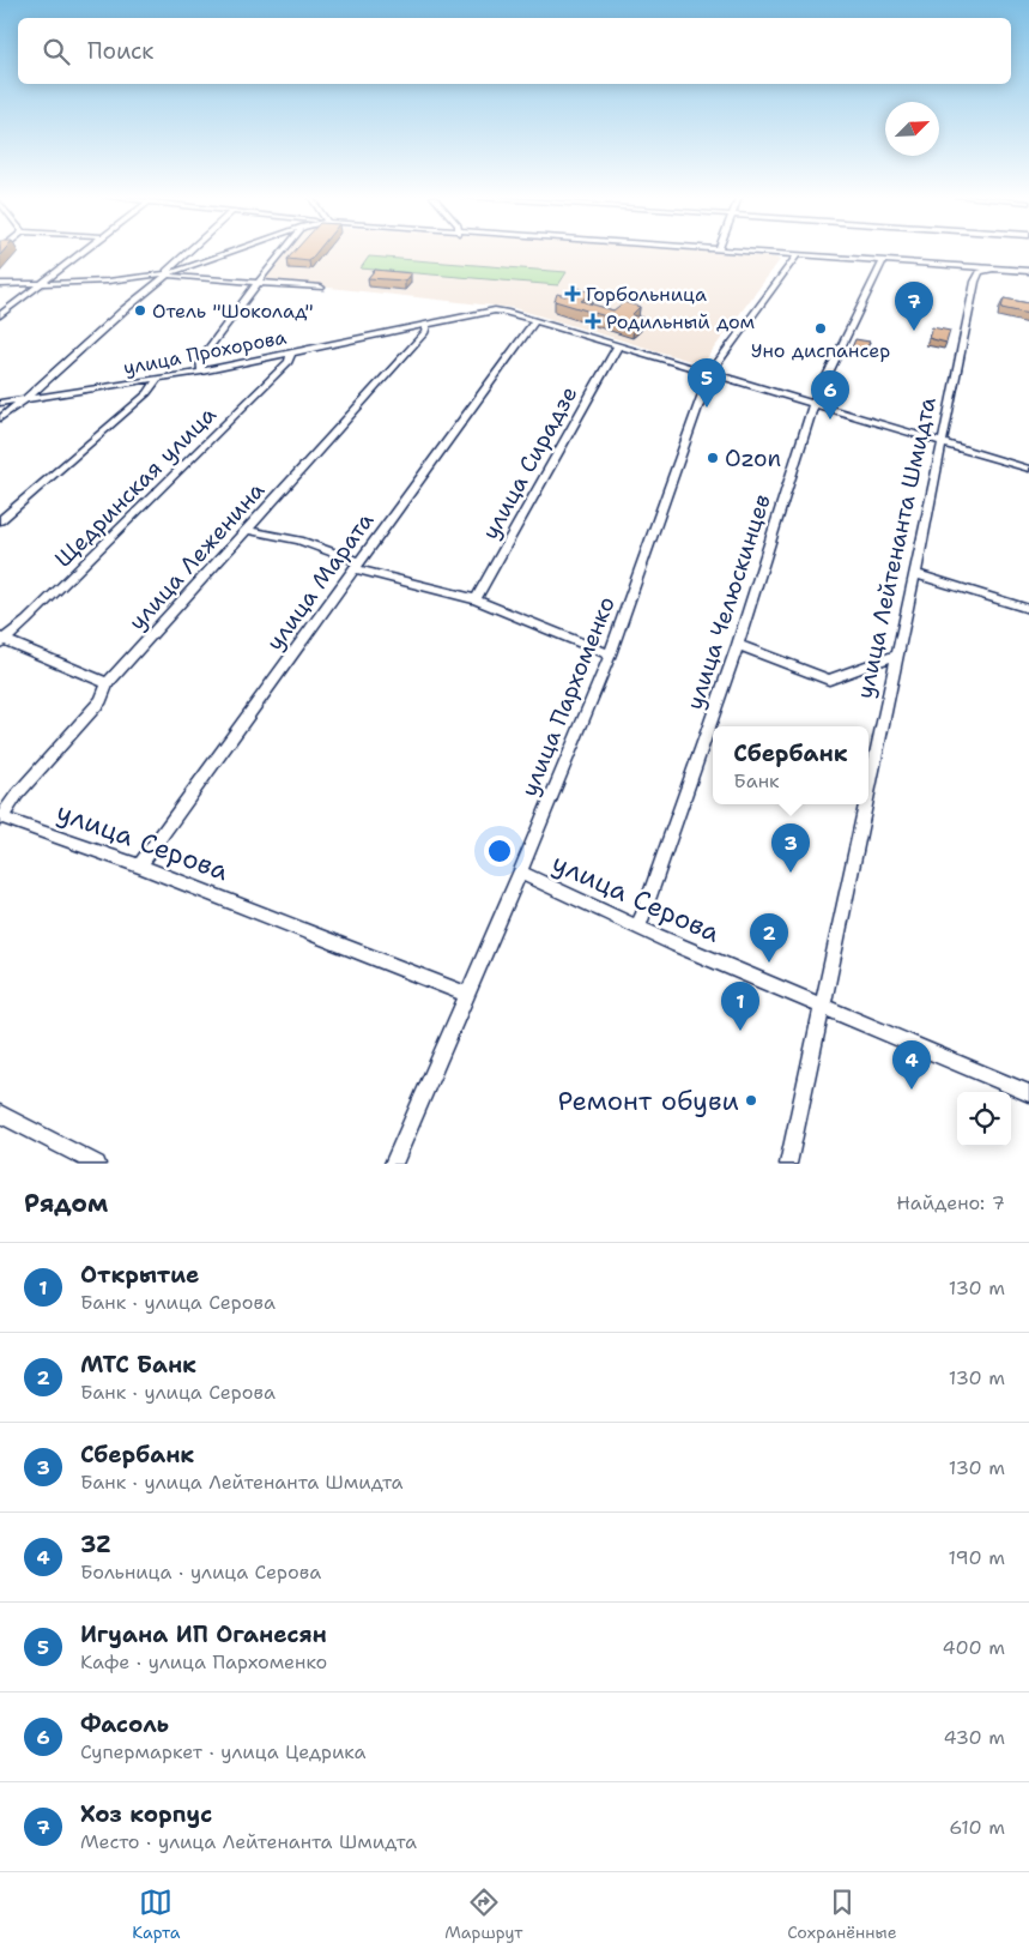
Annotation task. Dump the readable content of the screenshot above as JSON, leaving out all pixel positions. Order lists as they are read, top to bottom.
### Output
{
  "streets": {
    "street": [
      "улица Прохорова",
      "улица Сирадзе",
      "Щедринская улица",
      "улица Лейтенанта Шмидта",
      "улица Леженина",
      "улица Марата",
      "улица Челюскинцев",
      "улица Пархоменко",
      "улица Серова"
    ]
  },
  "crossings": [
    ["улица Прохорова", "улица Сирадзе"],
    ["улица Прохорова", "Щедринская улица"],
    ["улица Прохорова", "улица Лейтенанта Шмидта"],
    ["улица Прохорова", "улица Леженина"],
    ["улица Прохорова", "улица Марата"],
    ["улица Прохорова", "улица Челюскинцев"],
    ["улица Прохорова", "улица Пархоменко"],
    ["улица Лейтенанта Шмидта", "улица Серова"],
    ["улица Леженина", "улица Серова"],
    ["улица Марата", "улица Серова"],
    ["улица Челюскинцев", "улица Серова"],
    ["улица Пархоменко", "улица Серова"]
  ],
  "places": {
    "health": ["Горбольница", "Родильный дом"],
    "other": [
      "Отель \"Шоколад\"",
      "Уно диспансер",
      "Ozon",
      "Ремонт обуви"
    ]
  },
  "north": "top right",
  "page": {
    "search": "Поиск",
    "pins": [
      "7",
      "5",
      "6",
      "3",
      "2",
      "1",
      "4"
    ],
    "popup": ["Сбербанк", "Банк"],
    "heading": ["Рядом", "Найдено: 7"],
    "list": [
      {
        "mark": "1",
        "name": "Открытие",
        "note": "Банк · улица Серова",
        "value": "130 m"
      },
      {
        "mark": "2",
        "name": "МТС Банк",
        "note": "Банк · улица Серова",
        "value": "130 m"
      },
      {
        "mark": "3",
        "name": "Сбербанк",
        "note": "Банк · улица Лейтенанта Шмидта",
        "value": "130 m"
      },
      {
        "mark": "4",
        "name": "3Z",
        "note": "Больница · улица Серова",
        "value": "190 m"
      },
      {
        "mark": "5",
        "name": "Игуана ИП Оганесян",
        "note": "Кафе · улица Пархоменко",
        "value": "400 m"
      },
      {
        "mark": "6",
        "name": "Фасоль",
        "note": "Супермаркет · улица Цедрика",
        "value": "430 m"
      },
      {
        "mark": "7",
        "name": "Хоз корпус",
        "note": "Место · улица Лейтенанта Шмидта",
        "value": "610 m"
      }
    ],
    "nav": ["Карта", "Маршрут", "Сохранённые"]
  }
}
